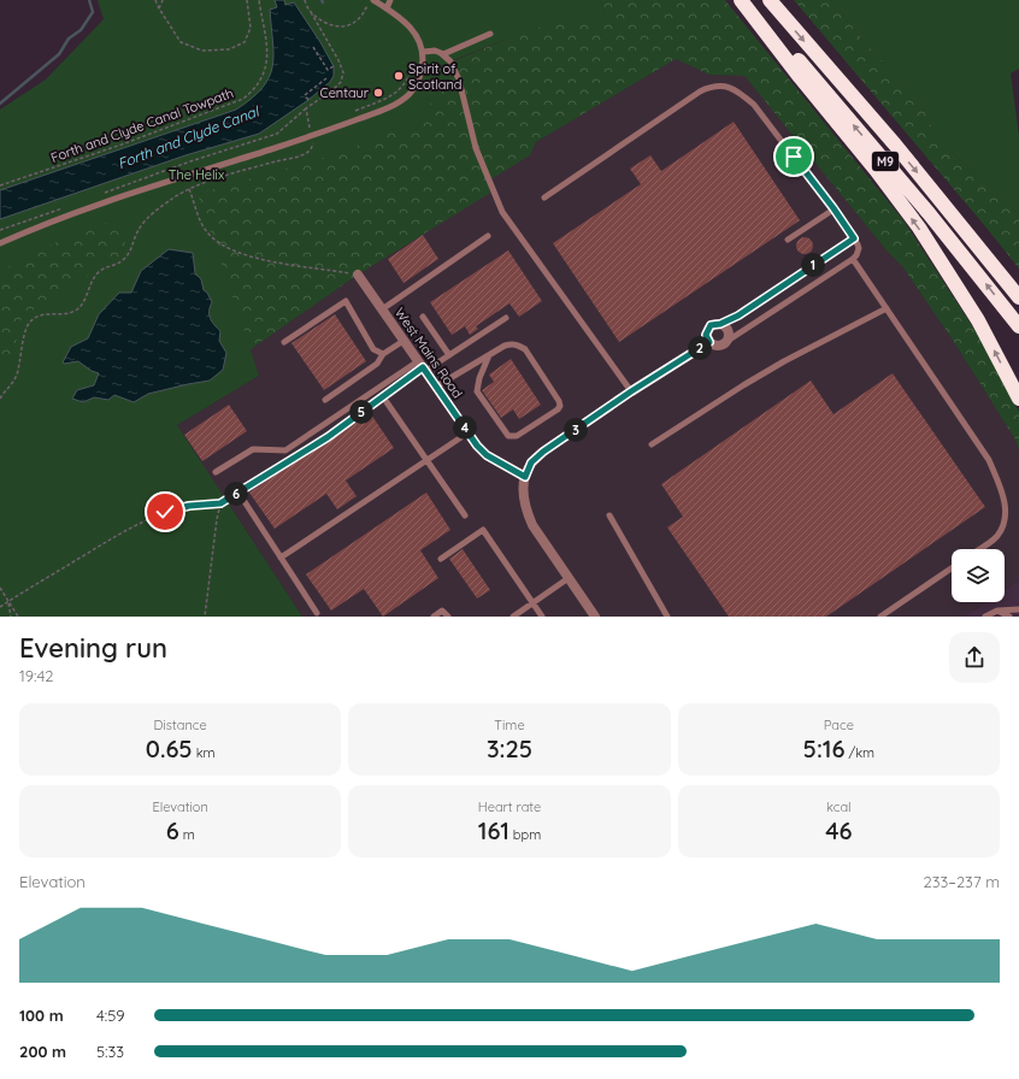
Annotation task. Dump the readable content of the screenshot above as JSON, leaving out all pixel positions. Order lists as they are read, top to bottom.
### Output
{
  "streets": {
    "highway": ["M9"],
    "street": ["West Mains Road"],
    "path": ["Forth and Clyde Canal Towpath"]
  },
  "water": ["Forth and Clyde Canal"],
  "parks": ["The Helix"],
  "places": ["Spirit of Scotland", "Centaur"],
  "page": {
    "pins": [
      "1",
      "2",
      "5",
      "4",
      "3",
      "6"
    ],
    "heading": ["Evening run", "19:42"],
    "stats": [
      ["Distance", "0.65 km"],
      ["Time", "3:25"],
      ["Pace", "5:16 /km"],
      ["Elevation", "6 m"],
      ["Heart rate", "161 bpm"],
      ["kcal", "46"]
    ],
    "chart": ["Elevation", "233–237 m"],
    "list": [
      {
        "name": "100 m",
        "note": "4:59"
      },
      {
        "name": "200 m",
        "note": "5:33"
      }
    ]
  }
}
